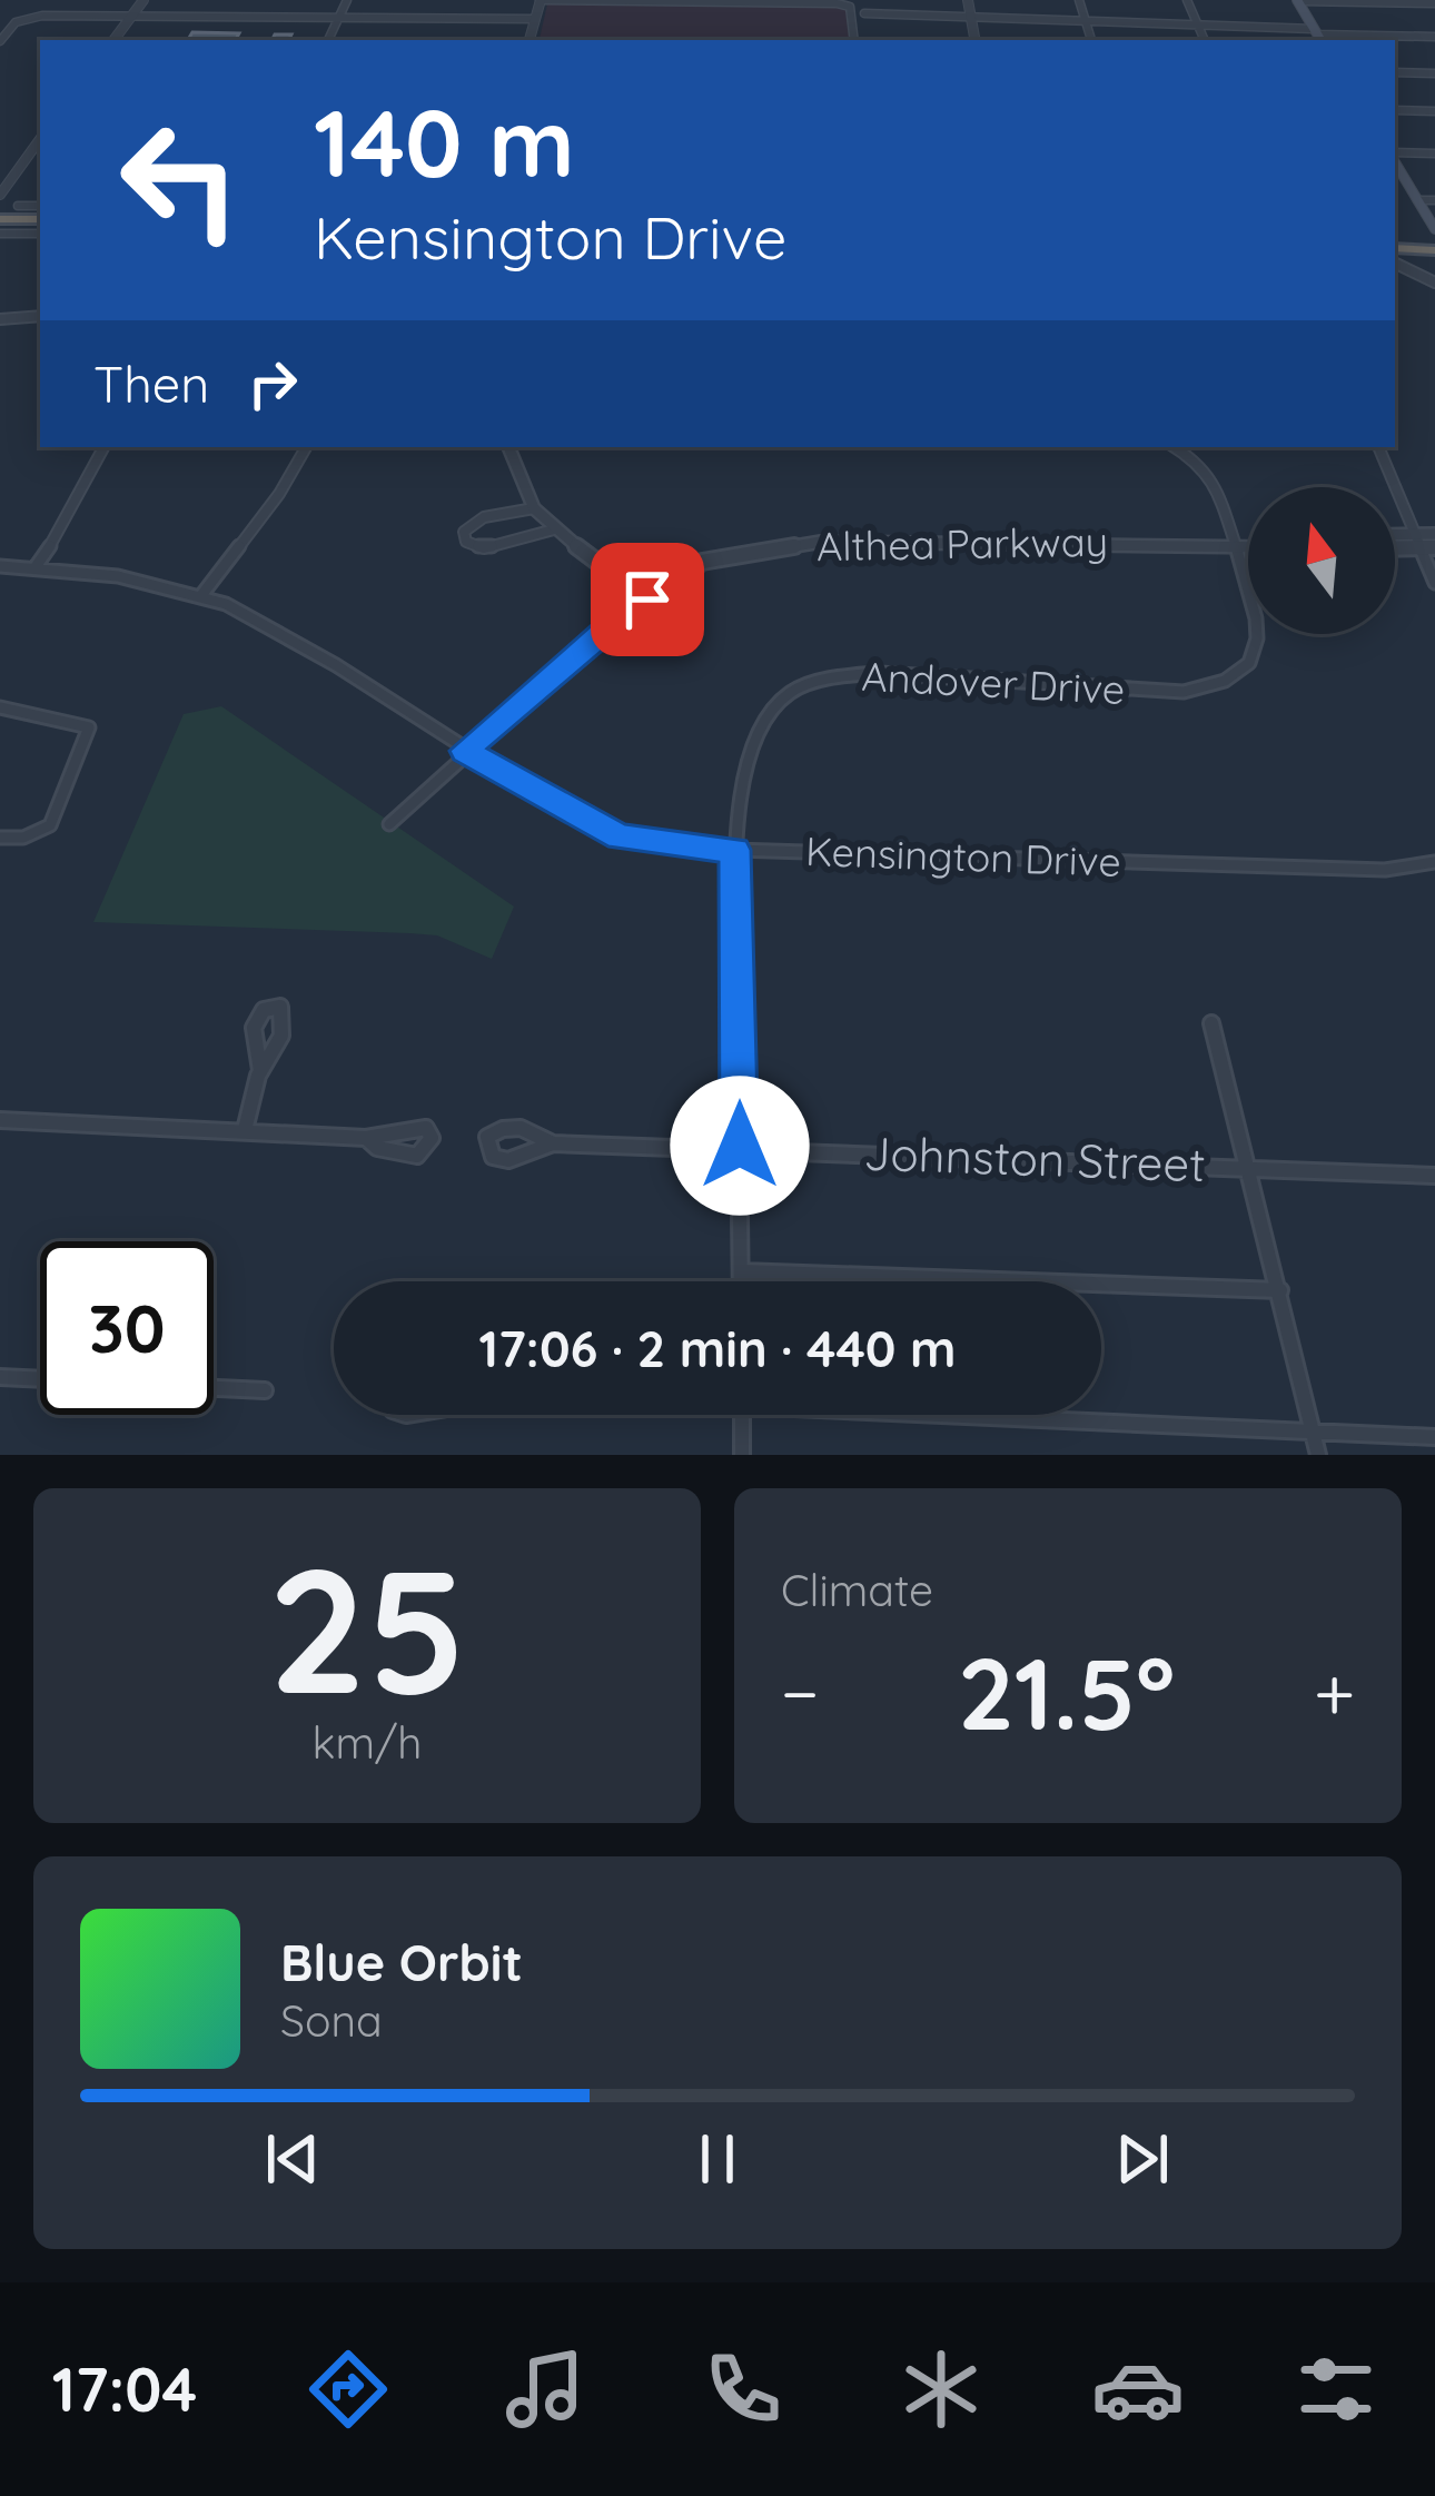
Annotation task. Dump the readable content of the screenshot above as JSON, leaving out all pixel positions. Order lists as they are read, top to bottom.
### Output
{
  "streets": {
    "street": [
      "Althea Parkway",
      "Andover Drive",
      "Kensington Drive",
      "Johnston Street"
    ]
  },
  "crossings": [
    ["Althea Parkway", "Andover Drive"],
    ["Althea Parkway", "Kensington Drive"],
    ["Andover Drive", "Kensington Drive"],
    ["Andover Drive", "Johnston Street"]
  ],
  "north": "top",
  "page": {
    "turn": ["140 m", "Kensington Drive"],
    "then": "Then",
    "limit": "30",
    "trip": "17:06 · 2 min · 440 m",
    "tile": [
      ["25", "km/h"],
      "Climate"
    ],
    "heat": ["−", "21.5°", "+"],
    "song": ["Blue Orbit", "Sona"],
    "tabs": "17:04"
  }
}
